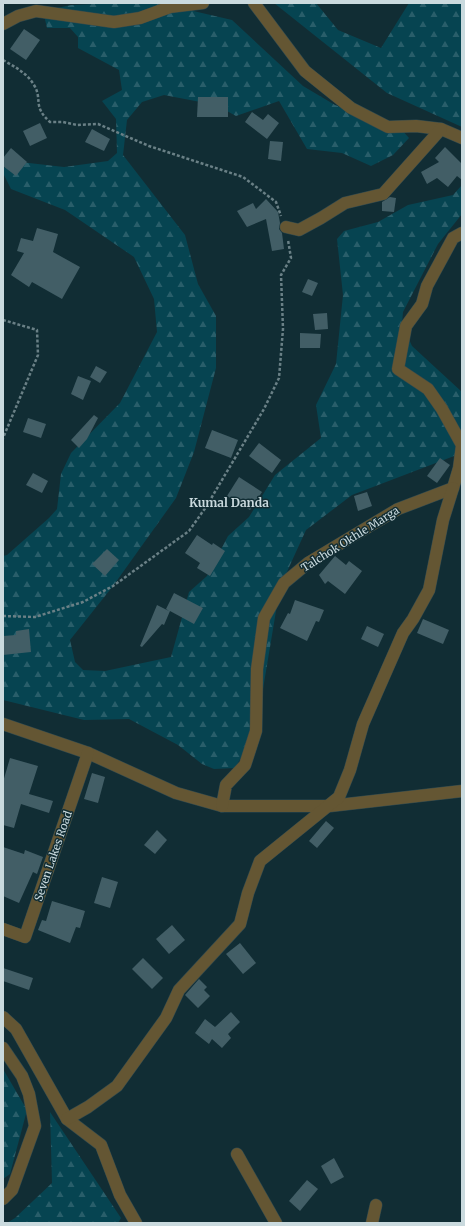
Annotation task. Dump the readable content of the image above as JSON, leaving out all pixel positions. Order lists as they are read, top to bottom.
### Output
{
  "streets": {
    "street": ["Talchok Okhle Marga", "Seven Lakes Road"]
  },
  "districts": ["Kumal Danda"]
}
